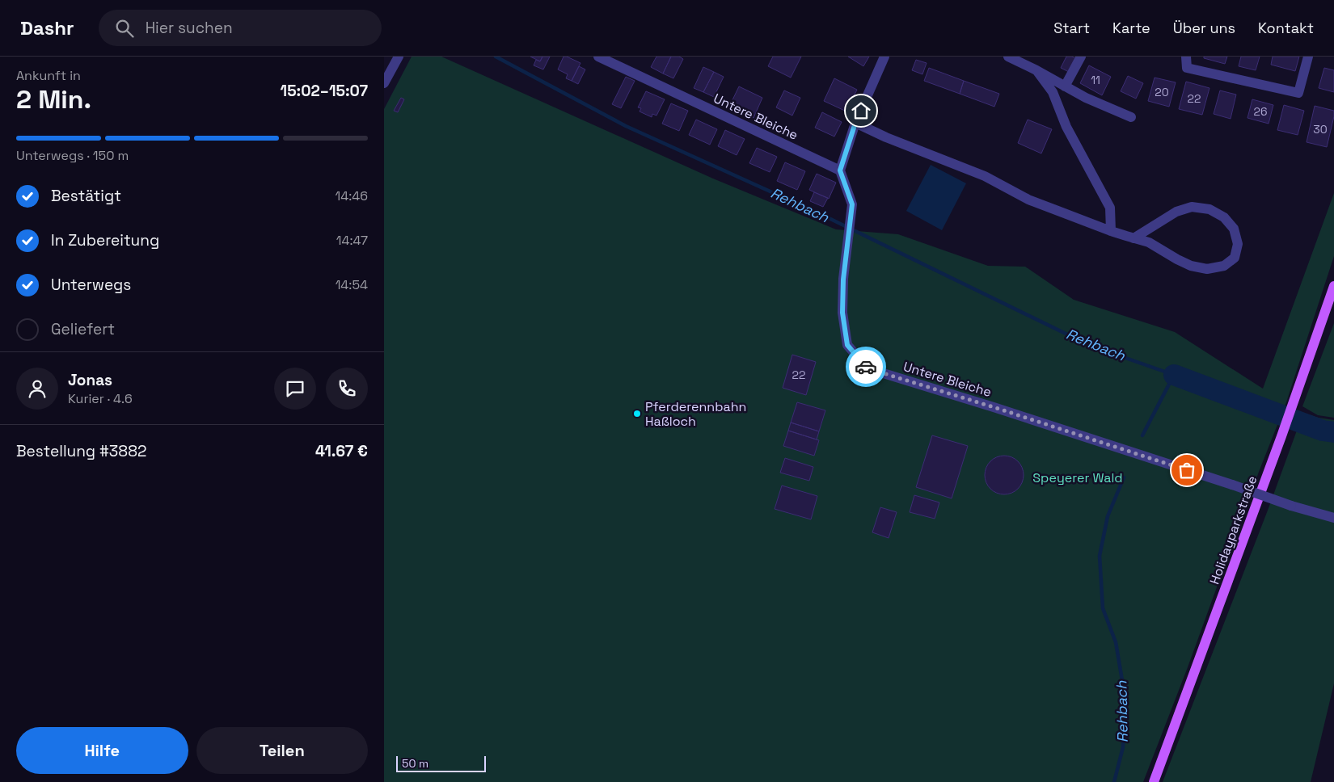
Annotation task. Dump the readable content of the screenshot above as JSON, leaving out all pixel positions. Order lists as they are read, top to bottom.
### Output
{
  "streets": {
    "main road": ["Holidayparkstraße"],
    "street": ["Untere Bleiche"]
  },
  "water": ["Rehbach"],
  "parks": ["Speyerer Wald"],
  "places": ["Pferderennbahn Haßloch"],
  "house_numbers": [
    "11",
    "20",
    "22",
    "26",
    "30",
    "22"
  ],
  "scale_bar": "50 m",
  "page": {
    "header": "Dashr",
    "search": "Hier suchen",
    "nav": [
      "Start",
      "Karte",
      "Über uns",
      "Kontakt"
    ],
    "heading": ["2 Min.", "Ankunft in", "15:02–15:07"],
    "panel": [
      "Jonas",
      "Kurier · 4.6",
      "Bestellung #3882",
      "41.67 €"
    ],
    "bar": "Unterwegs · 150 m",
    "list": [
      ["Bestätigt", "14:46"],
      ["In Zubereitung", "14:47"],
      ["Unterwegs", "14:54"],
      "Geliefert"
    ],
    "buttons": ["Hilfe", "Teilen"],
    "scale": "50 m"
  }
}
